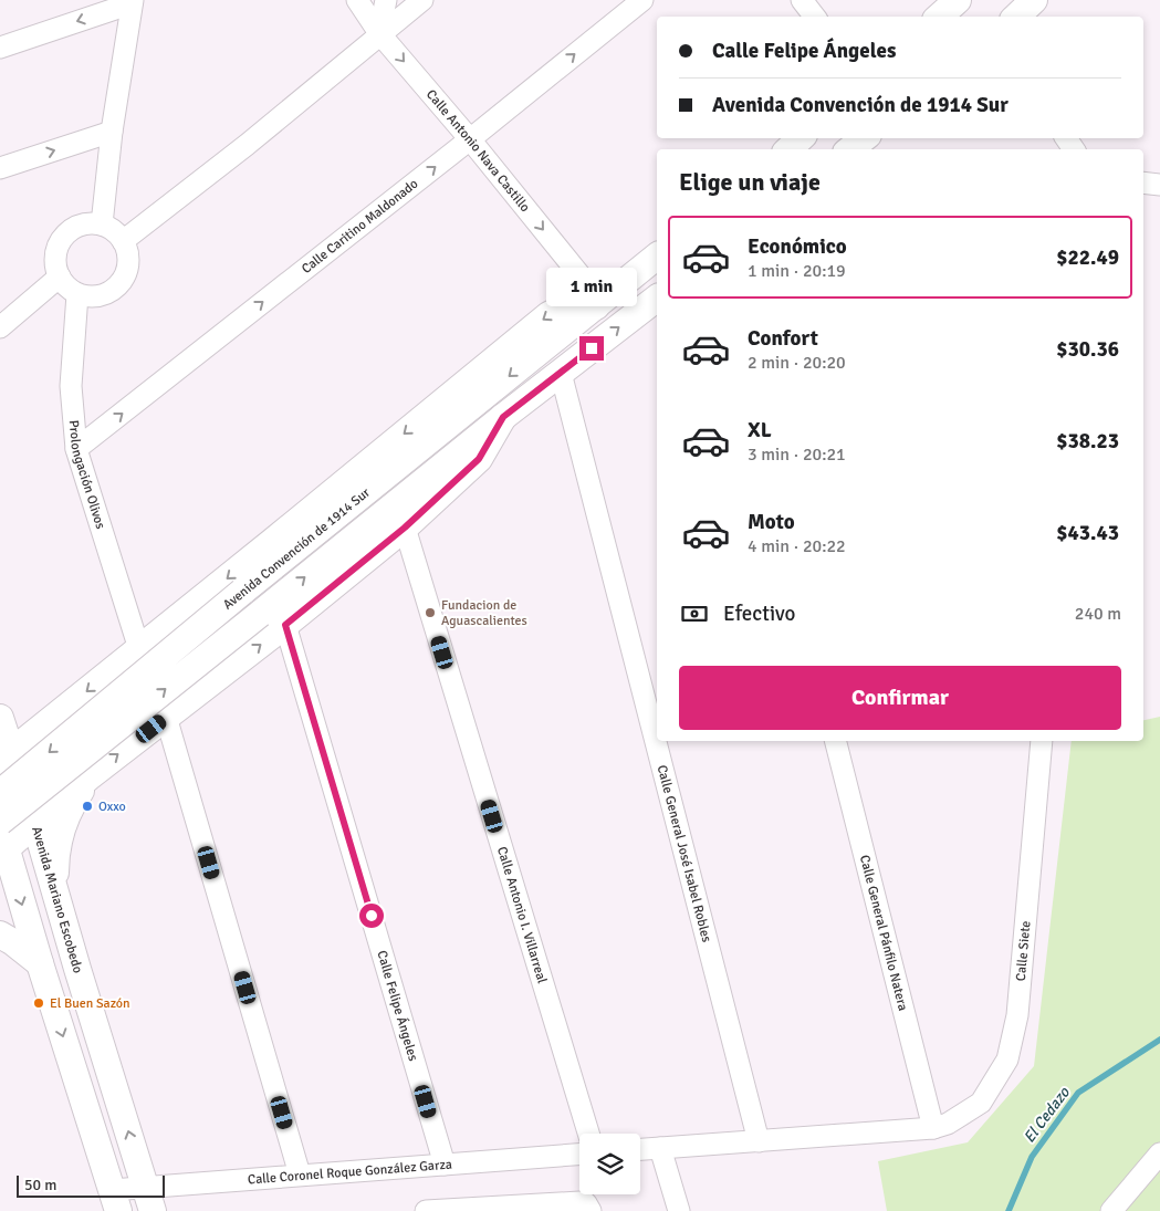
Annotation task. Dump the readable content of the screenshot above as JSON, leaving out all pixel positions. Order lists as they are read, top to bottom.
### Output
{
  "streets": {
    "main road": ["Avenida Convención de 1914 Sur", "Avenida Mariano Escobedo"],
    "street": [
      "Calle Antonio Nava Castillo",
      "Calle Caritino Maldonado",
      "Prolongación Olivos",
      "Calle General José Isabel Robles",
      "Calle Antonio I. Villarreal",
      "Calle General Pánfilo Natera",
      "Calle Siete",
      "Calle Felipe Ángeles",
      "Calle Coronel Roque González Garza"
    ]
  },
  "crossings": [
    ["Calle Antonio Nava Castillo", "Calle Caritino Maldonado"],
    ["Calle Antonio Nava Castillo", "Avenida Convención de 1914 Sur"],
    ["Calle Caritino Maldonado", "Prolongación Olivos"],
    ["Prolongación Olivos", "Avenida Convención de 1914 Sur"],
    ["Avenida Convención de 1914 Sur", "Calle General José Isabel Robles"],
    ["Avenida Convención de 1914 Sur", "Avenida Mariano Escobedo"],
    ["Avenida Convención de 1914 Sur", "Calle Antonio I. Villarreal"],
    ["Avenida Convención de 1914 Sur", "Calle Felipe Ángeles"],
    ["Avenida Mariano Escobedo", "Calle Coronel Roque González Garza"],
    ["Calle General Pánfilo Natera", "Calle Siete"],
    ["Calle Felipe Ángeles", "Calle Coronel Roque González Garza"]
  ],
  "one_way": ["Calle Antonio Nava Castillo"],
  "water": ["El Cedazo"],
  "places": ["Fundacion de Aguascalientes", "Oxxo", "El Buen Sazón"],
  "scale_bar": "50 m",
  "page": {
    "banner": ["Calle Felipe Ángeles", "Avenida Convención de 1914 Sur"],
    "heading": "Elige un viaje",
    "list": [
      {
        "name": "Económico",
        "note": "1 min · 20:19",
        "value": "$22.49"
      },
      {
        "name": "Confort",
        "note": "2 min · 20:20",
        "value": "$30.36"
      },
      {
        "name": "XL",
        "note": "3 min · 20:21",
        "value": "$38.23"
      },
      {
        "name": "Moto",
        "note": "4 min · 20:22",
        "value": "$43.43"
      }
    ],
    "bubble": "1 min",
    "pay": ["Efectivo", "240 m"],
    "buttons": "Confirmar",
    "scale": "50 m"
  }
}
